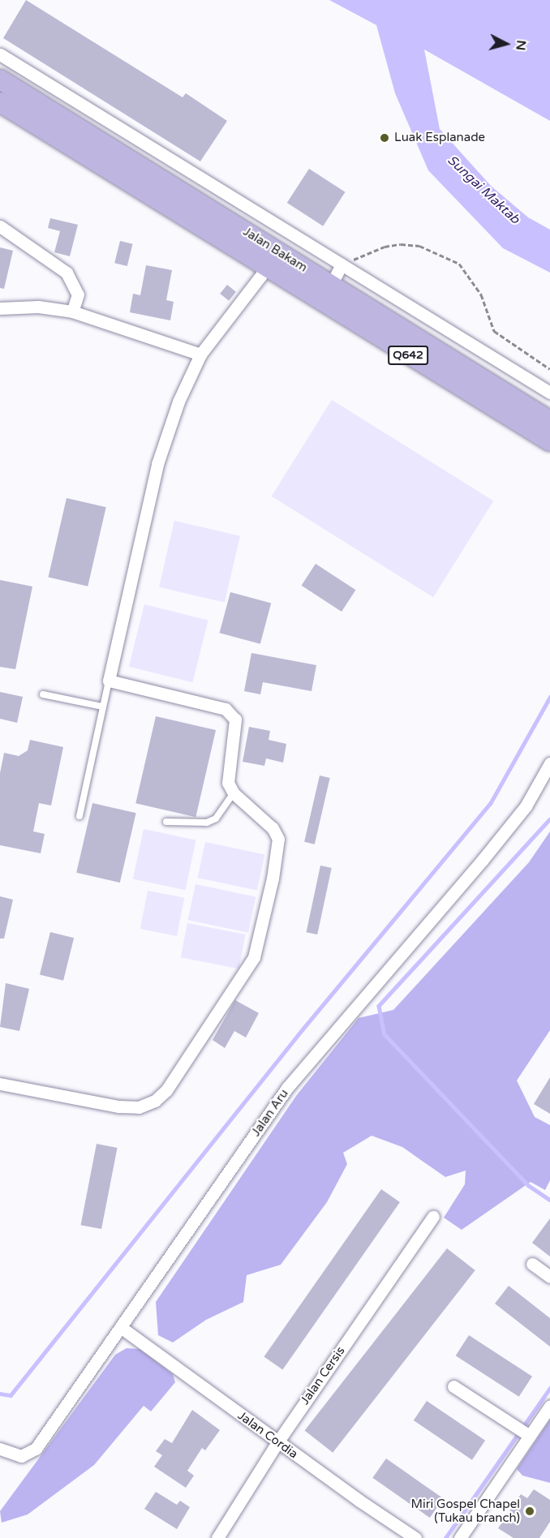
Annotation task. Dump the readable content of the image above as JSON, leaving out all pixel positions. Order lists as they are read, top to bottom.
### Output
{
  "streets": {
    "main road": ["Jalan Bakam", "Q642"],
    "street": ["Jalan Aru", "Jalan Cersis", "Jalan Cordia"]
  },
  "crossings": [
    ["Jalan Aru", "Jalan Cordia"],
    ["Jalan Cersis", "Jalan Cordia"]
  ],
  "water": ["Sungai Maktab"],
  "places": ["Luak Esplanade", "Miri Gospel Chapel (Tukau branch)"],
  "north": "right"
}
